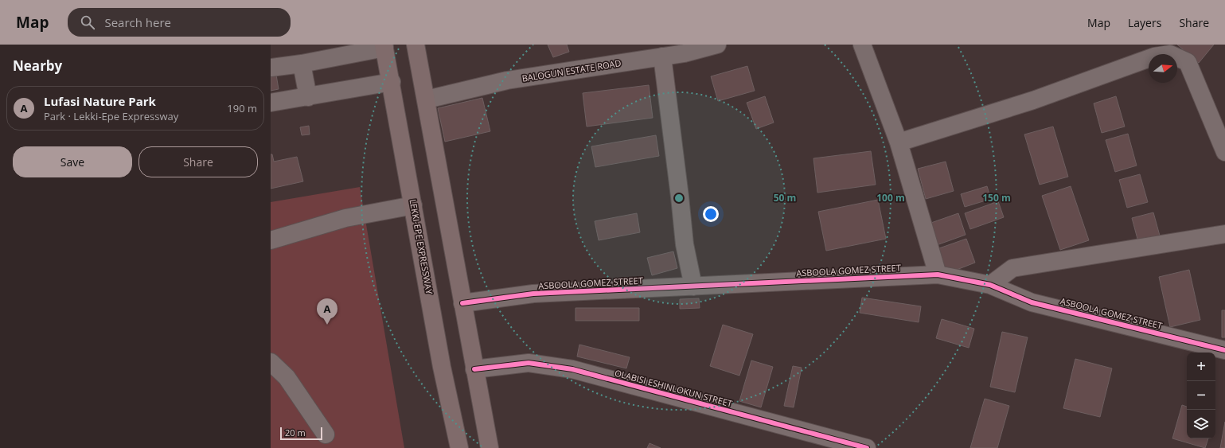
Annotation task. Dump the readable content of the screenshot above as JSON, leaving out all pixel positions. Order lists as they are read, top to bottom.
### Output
{
  "streets": {
    "highway": ["LEKKI-EPE EXPRESSWAY"],
    "street": ["BALOGUN ESTATE ROAD", "ASBOOLA GOMEZ STREET", "OLABISI ESHINLOKUN STREET"]
  },
  "scale_bar": "20 m",
  "north": "right",
  "page": {
    "header": "Map",
    "search": "Search here",
    "nav": ["Map", "Layers", "Share"],
    "heading": "Nearby",
    "list": [
      {
        "mark": "A",
        "name": "Lufasi Nature Park",
        "note": "Park · Lekki-Epe Expressway",
        "value": "190 m"
      }
    ],
    "buttons": ["Save", "Share"],
    "pins": "A",
    "map_buttons": ["+", "−"],
    "scale": "20 m"
  },
  "rings": ["50 m", "100 m", "150 m"]
}
